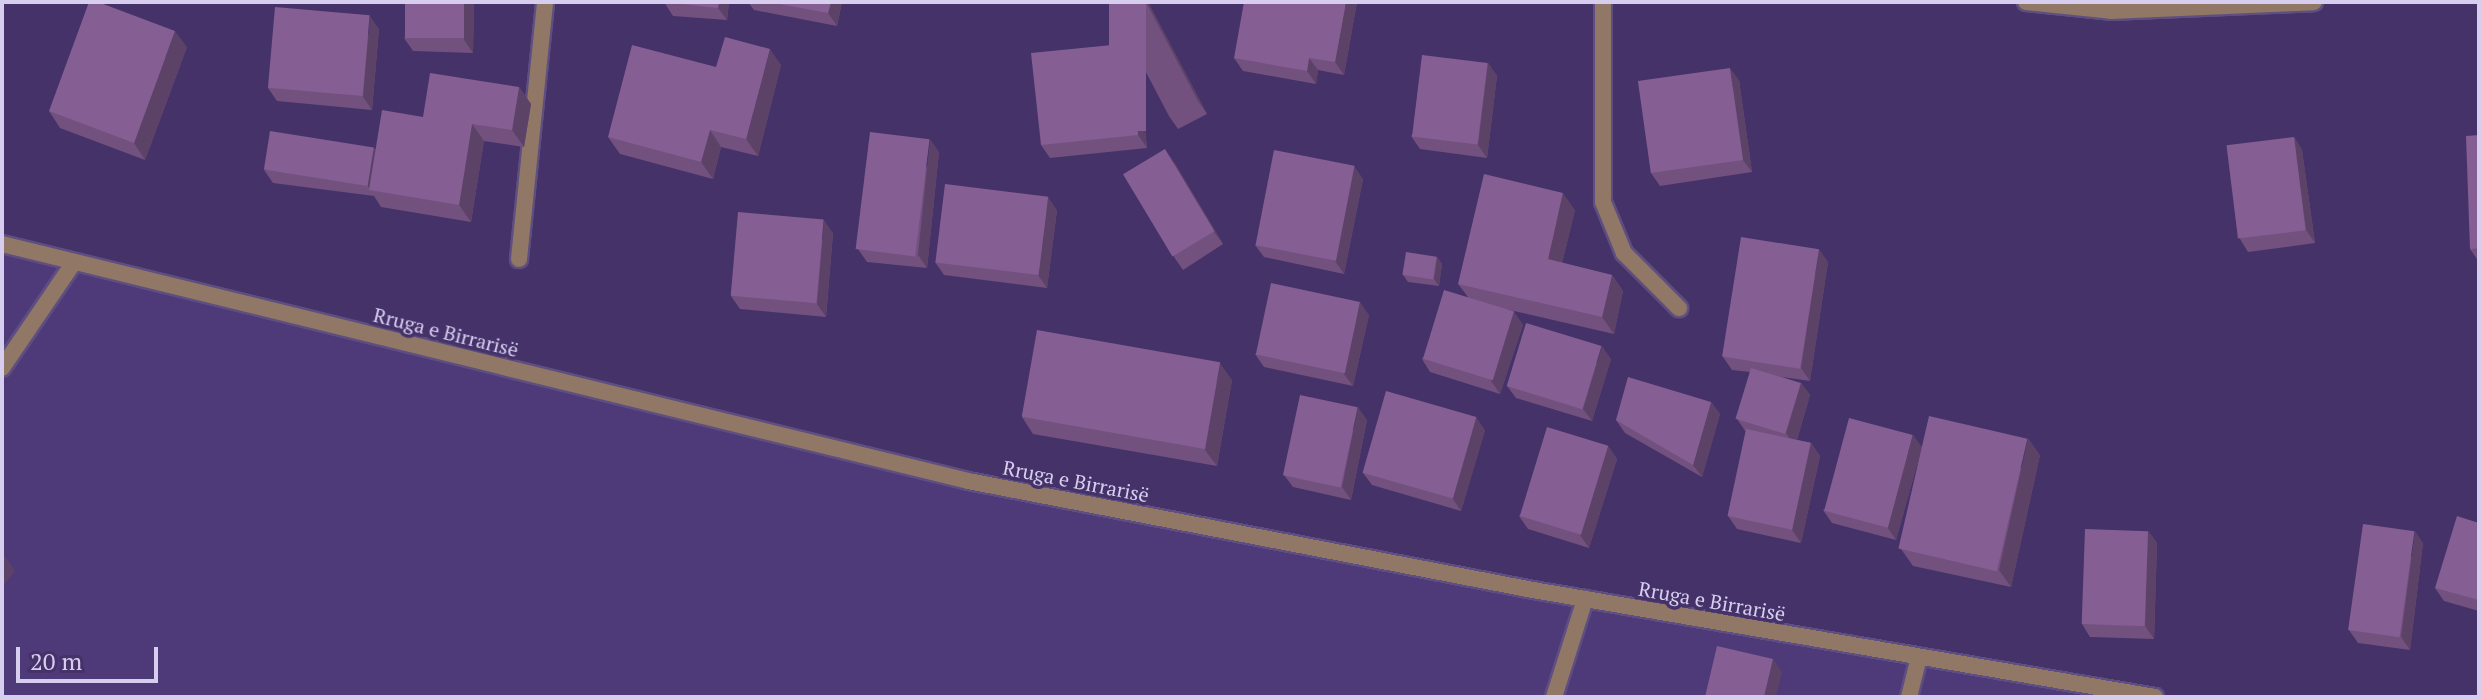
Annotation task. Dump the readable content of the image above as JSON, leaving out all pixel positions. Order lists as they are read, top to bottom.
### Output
{
  "streets": {
    "street": ["Rruga e Birrarisë"]
  },
  "scale_bar": "20 m"
}
